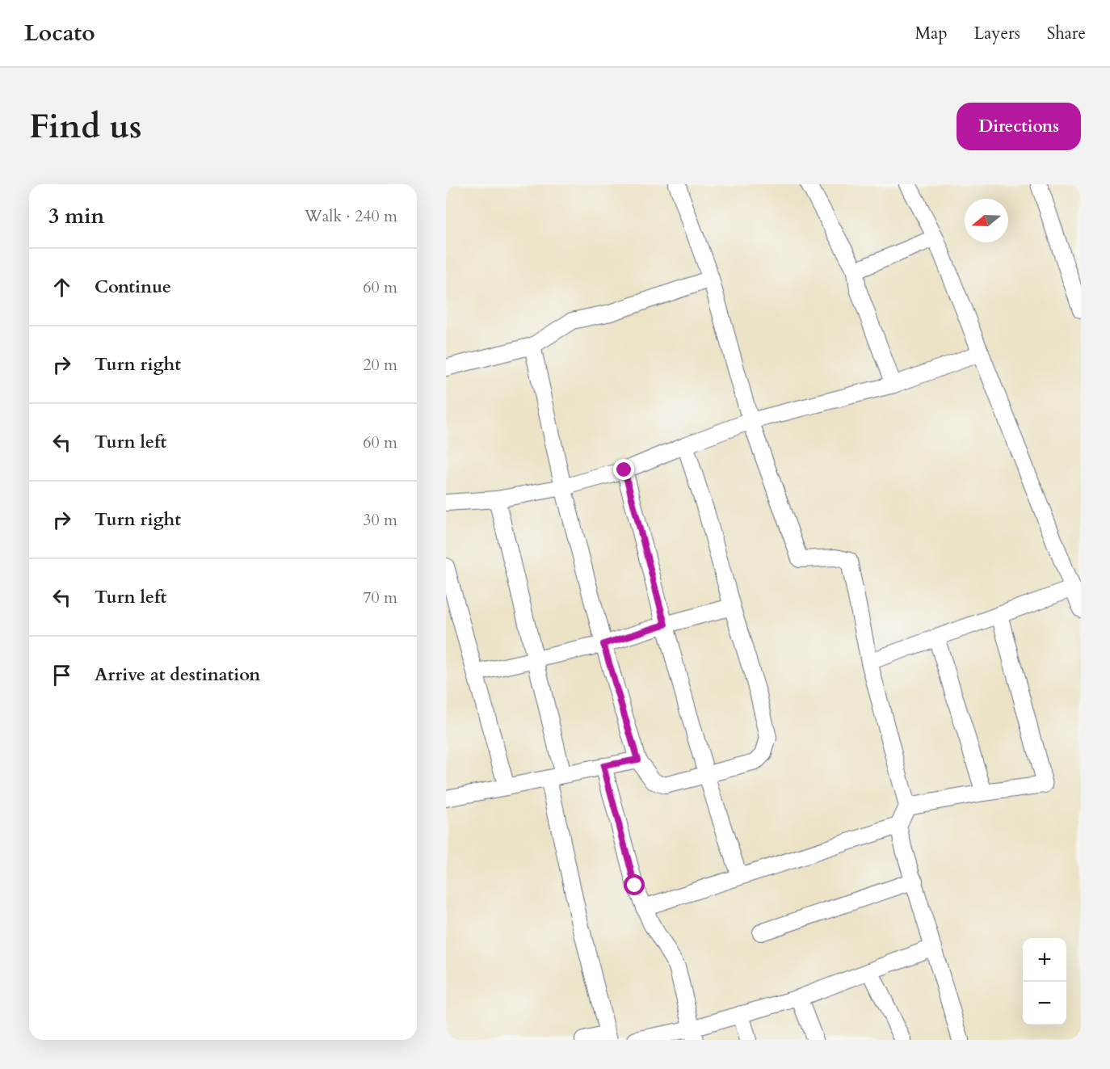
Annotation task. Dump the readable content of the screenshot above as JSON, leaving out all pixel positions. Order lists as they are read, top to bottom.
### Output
{
  "north": "left",
  "page": {
    "header": "Locato",
    "nav": ["Map", "Layers", "Share"],
    "buttons": "Directions",
    "title": "Find us",
    "heading": ["3 min", "Walk · 240 m"],
    "list": [
      ["Continue", "60 m"],
      ["Turn right", "20 m"],
      ["Turn left", "60 m"],
      ["Turn right", "30 m"],
      ["Turn left", "70 m"],
      "Arrive at destination"
    ],
    "map_buttons": ["+", "−"]
  }
}
